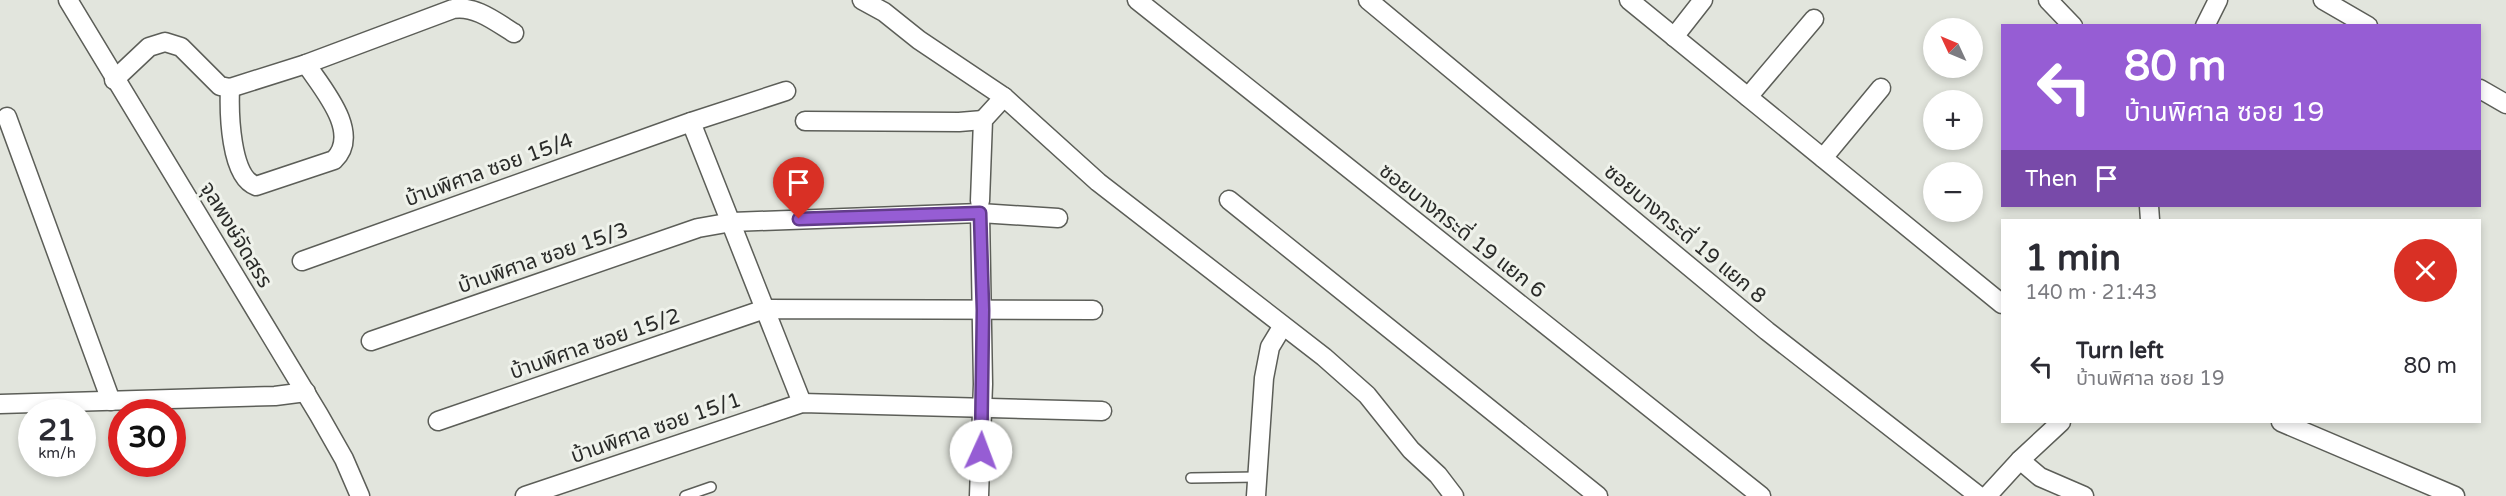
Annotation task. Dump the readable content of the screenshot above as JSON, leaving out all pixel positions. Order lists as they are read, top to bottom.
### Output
{
  "streets": {
    "street": [
      "บ้านพิศาล ซอย 15/4",
      "ซอยบางกระดี่ 19 แยก 6",
      "ซอยบางกระดี่ 19 แยก 8",
      "จุลพงษ์จัดสรร",
      "บ้านพิศาล ซอย 15/3",
      "บ้านพิศาล ซอย 15/2",
      "บ้านพิศาล ซอย 15/1"
    ]
  },
  "north": "top left",
  "page": {
    "map_buttons": ["+", "−"],
    "turn": ["80 m", "บ้านพิศาล ซอย 19"],
    "then": "Then",
    "heading": ["1 min", "140 m · 21:43"],
    "list": [
      {
        "name": "Turn left",
        "note": "บ้านพิศาล ซอย 19",
        "value": "80 m"
      }
    ],
    "speed": "21 km/h",
    "limit": "30"
  }
}
